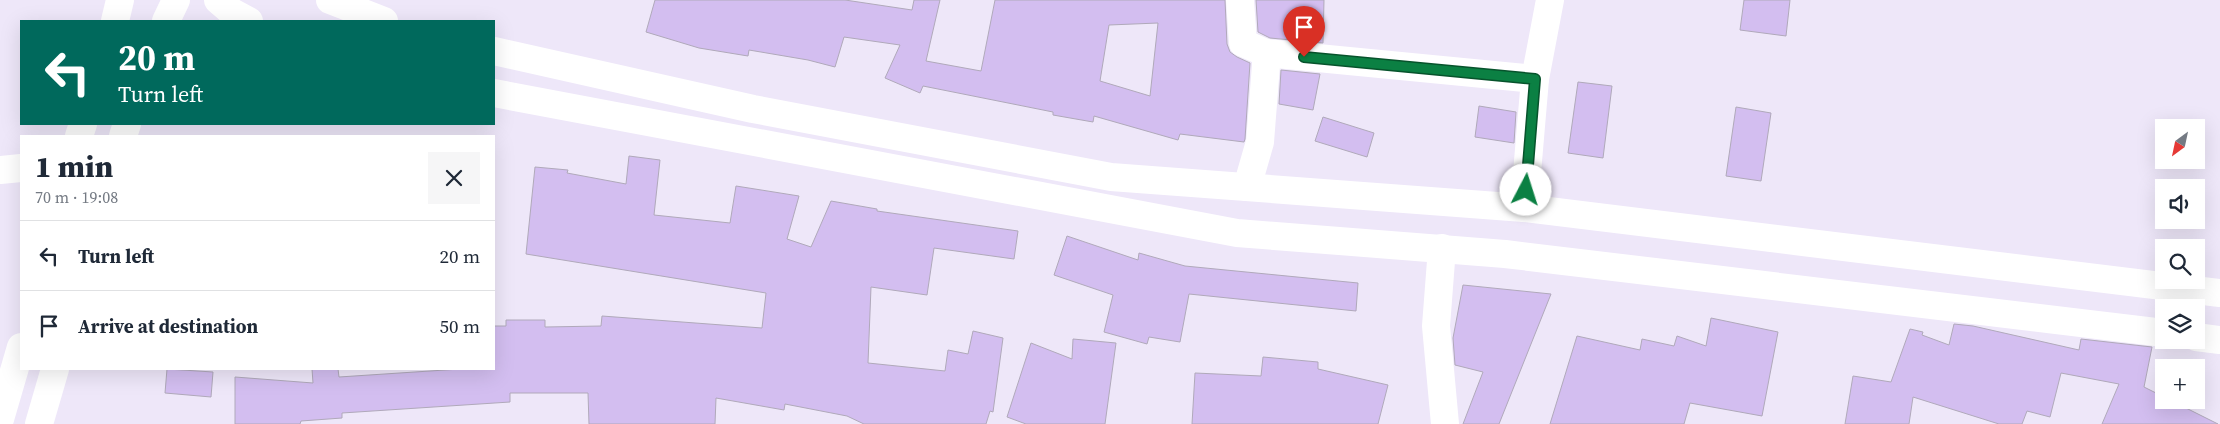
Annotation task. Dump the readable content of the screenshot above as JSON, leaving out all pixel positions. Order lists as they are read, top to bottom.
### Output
{
  "north": "bottom left",
  "page": {
    "turn": ["20 m", "Turn left"],
    "map_buttons": "+",
    "heading": ["1 min", "70 m · 19:08"],
    "list": [
      {
        "name": "Turn left",
        "value": "20 m"
      },
      {
        "name": "Arrive at destination",
        "value": "50 m"
      }
    ]
  }
}
